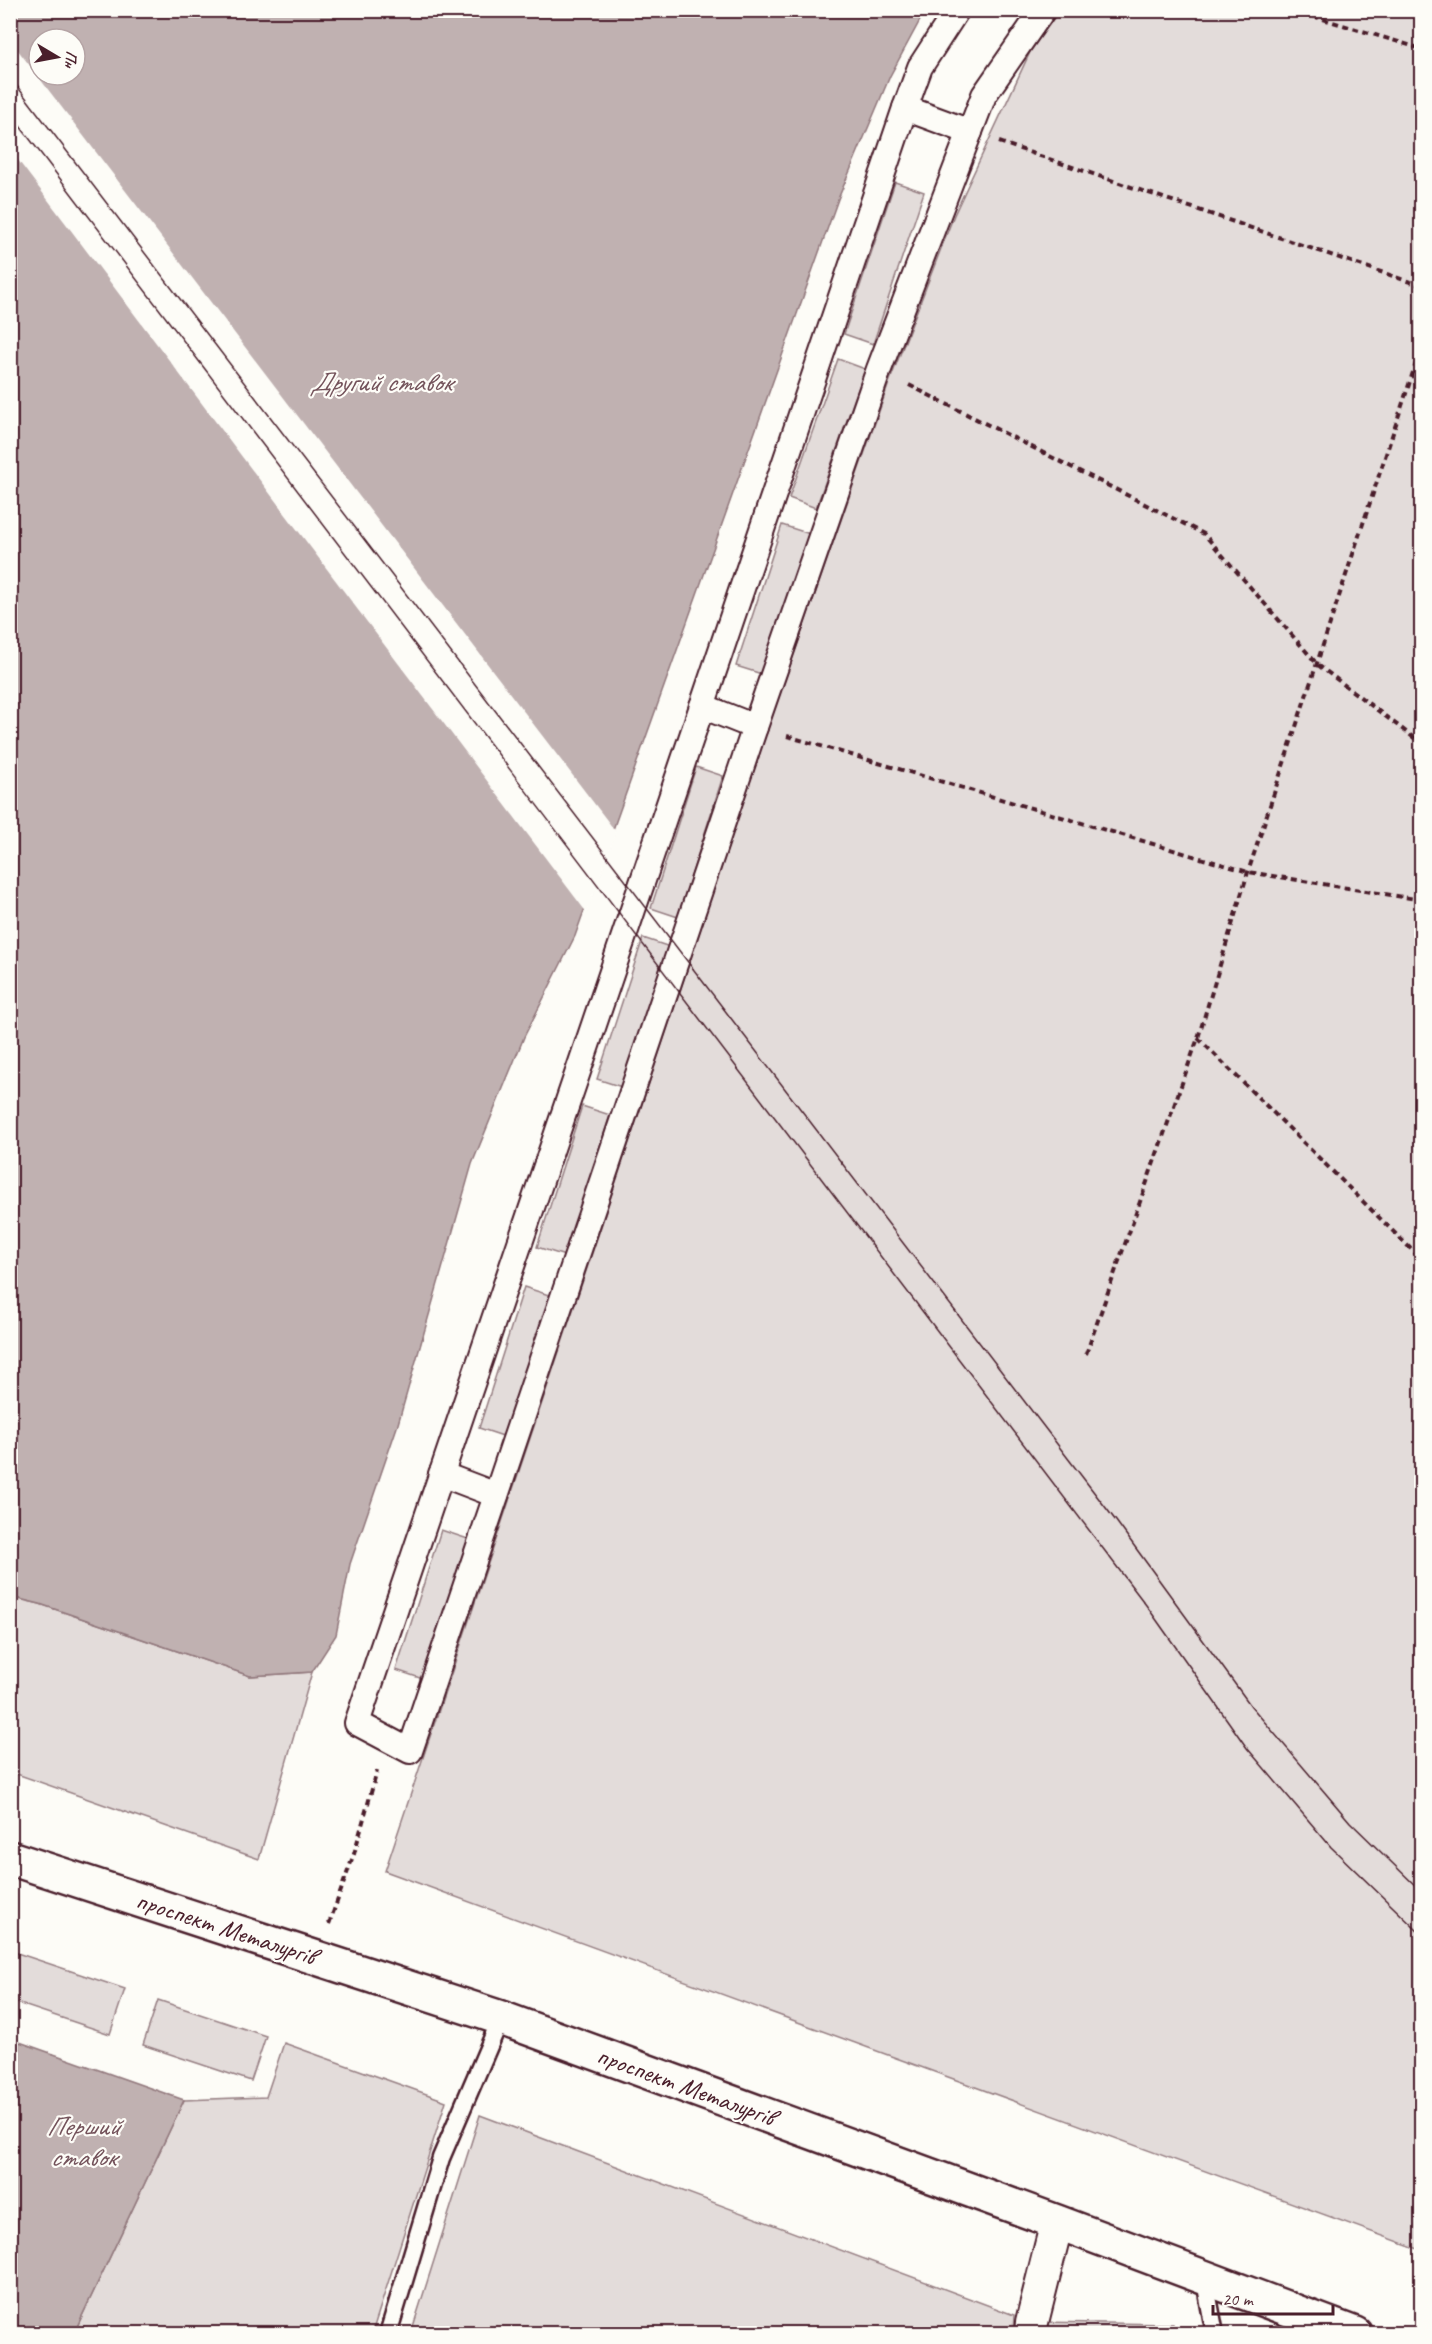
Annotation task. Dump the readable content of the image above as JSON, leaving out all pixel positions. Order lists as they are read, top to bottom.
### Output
{
  "streets": {
    "main road": ["проспект Металургів"]
  },
  "water": ["Другий ставок", "Перший ставок"],
  "scale_bar": "20 m",
  "north": "right"
}
